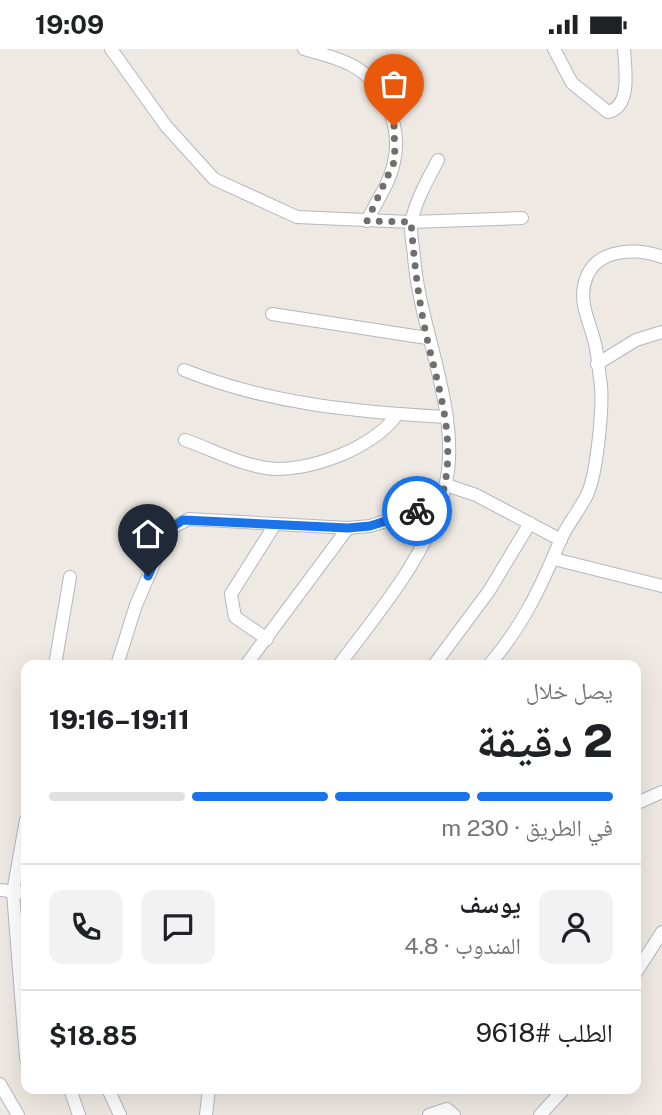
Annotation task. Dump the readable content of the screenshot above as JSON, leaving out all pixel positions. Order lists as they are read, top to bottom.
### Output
{
  "page": {
    "status": "19:09",
    "heading": ["2 دقيقة", "يصل خلال", "19:11–19:16"],
    "panel": [
      "يوسف",
      "المندوب · 4.8",
      "الطلب #9618",
      "$18.85"
    ],
    "bar": "في الطريق · 230 m"
  }
}
